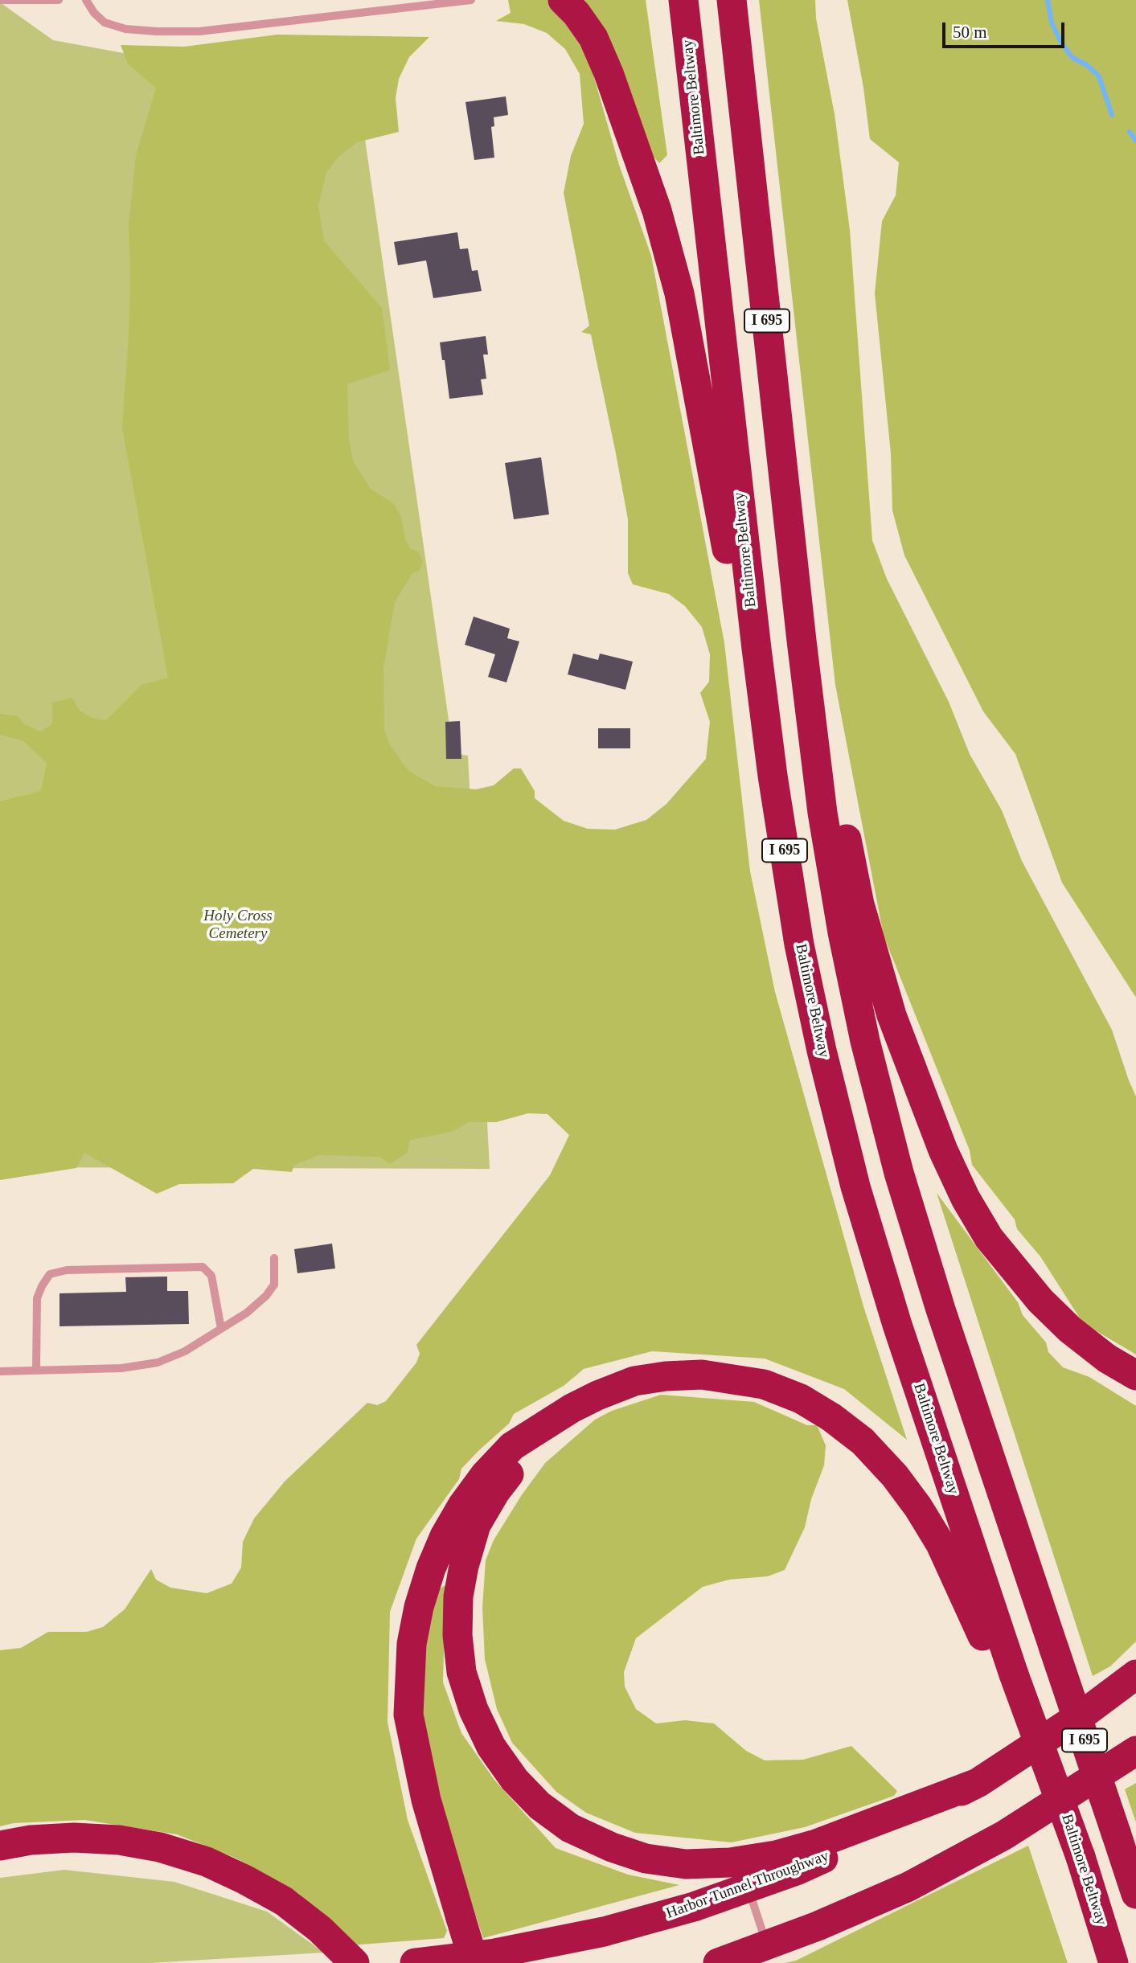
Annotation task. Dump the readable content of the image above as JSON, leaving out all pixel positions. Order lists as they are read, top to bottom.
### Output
{
  "streets": {
    "highway": ["Baltimore Beltway", "I 695", "Harbor Tunnel Throughway"]
  },
  "parks": ["Holy Cross Cemetery"],
  "scale_bar": "50 m"
}
